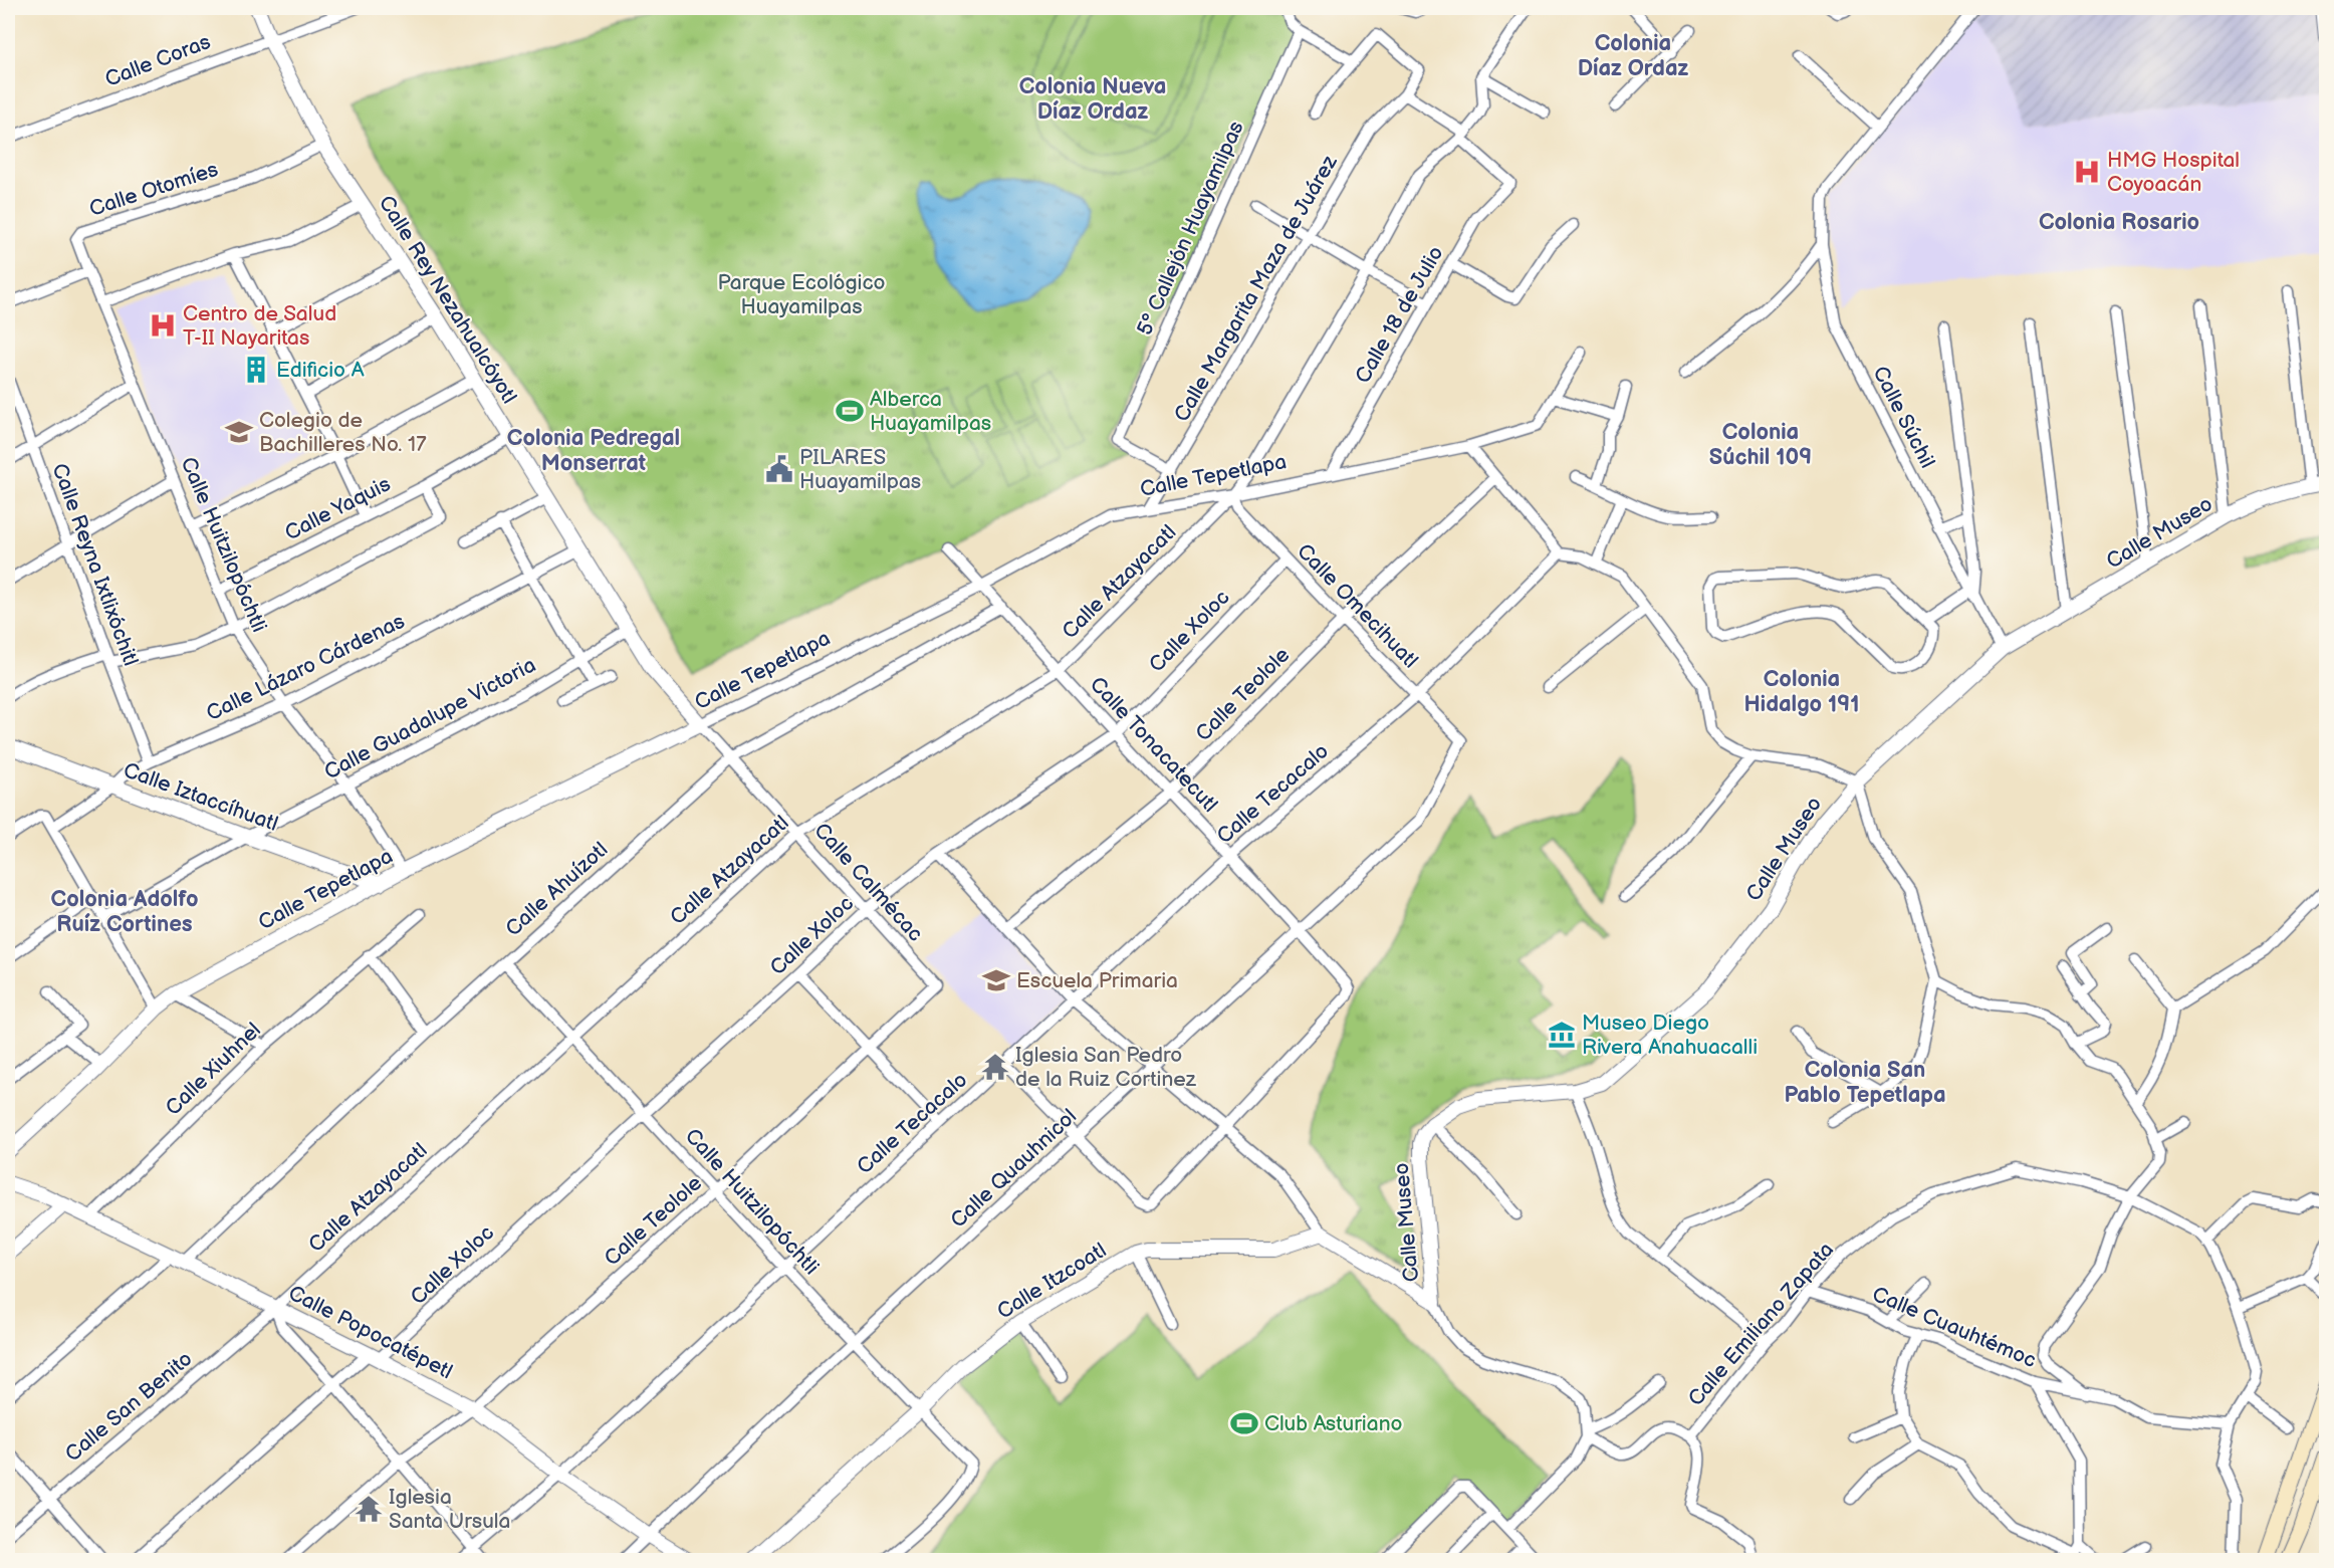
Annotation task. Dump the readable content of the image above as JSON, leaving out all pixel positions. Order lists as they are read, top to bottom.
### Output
{
  "streets": {
    "street": [
      "Calle Coras",
      "Calle Otomíes",
      "5º Callejón Huayamilpas",
      "Calle Margarita Maza de Juárez",
      "Calle Rey Nezahualcóyotl",
      "Calle 18 de Julio",
      "Calle Súchil",
      "Calle Tepetlapa",
      "Calle Yaquis",
      "Calle Museo",
      "Calle Huitzilopóchtli",
      "Calle Reyna Ixtlixóchitl",
      "Calle Atzayacatl",
      "Calle Omecihuatl",
      "Calle Xoloc",
      "Calle Lázaro Cárdenas",
      "Calle Teolole",
      "Calle Guadalupe Victoria",
      "Calle Tonacatecutl",
      "Calle Tecacalo",
      "Calle Iztaccíhuatl",
      "Calle Calmécac",
      "Calle Ahuízotl",
      "Calle Xiuhnel",
      "Calle Quauhnicol",
      "Calle Itzcoatl",
      "Calle Emiliano Zapata",
      "Calle Cuauhtémoc",
      "Calle Popocatépetl",
      "Calle San Benito"
    ]
  },
  "crossings": [
    ["Calle Coras", "Calle Rey Nezahualcóyotl"],
    ["Calle Otomíes", "Calle Rey Nezahualcóyotl"],
    ["Calle Otomíes", "Calle Huitzilopóchtli"],
    ["5º Callejón Huayamilpas", "Calle Margarita Maza de Juárez"],
    ["Calle Margarita Maza de Juárez", "Calle Tepetlapa"],
    ["Calle Rey Nezahualcóyotl", "Calle Tepetlapa"],
    ["Calle Rey Nezahualcóyotl", "Calle Yaquis"],
    ["Calle Rey Nezahualcóyotl", "Calle Lázaro Cárdenas"],
    ["Calle Rey Nezahualcóyotl", "Calle Guadalupe Victoria"],
    ["Calle Rey Nezahualcóyotl", "Calle Calmécac"],
    ["Calle 18 de Julio", "Calle Tepetlapa"],
    ["Calle 18 de Julio", "Calle Atzayacatl"],
    ["Calle Súchil", "Calle Museo"],
    ["Calle Tepetlapa", "Calle Huitzilopóchtli"],
    ["Calle Tepetlapa", "Calle Atzayacatl"],
    ["Calle Tepetlapa", "Calle Omecihuatl"],
    ["Calle Tepetlapa", "Calle Tonacatecutl"],
    ["Calle Tepetlapa", "Calle Iztaccíhuatl"],
    ["Calle Tepetlapa", "Calle Calmécac"],
    ["Calle Yaquis", "Calle Huitzilopóchtli"],
    ["Calle Huitzilopóchtli", "Calle Atzayacatl"],
    ["Calle Huitzilopóchtli", "Calle Xoloc"],
    ["Calle Huitzilopóchtli", "Calle Lázaro Cárdenas"],
    ["Calle Huitzilopóchtli", "Calle Teolole"],
    ["Calle Huitzilopóchtli", "Calle Guadalupe Victoria"],
    ["Calle Huitzilopóchtli", "Calle Tecacalo"],
    ["Calle Huitzilopóchtli", "Calle Ahuízotl"],
    ["Calle Huitzilopóchtli", "Calle Quauhnicol"],
    ["Calle Huitzilopóchtli", "Calle Itzcoatl"],
    ["Calle Reyna Ixtlixóchitl", "Calle Lázaro Cárdenas"],
    ["Calle Atzayacatl", "Calle Omecihuatl"],
    ["Calle Atzayacatl", "Calle Tonacatecutl"],
    ["Calle Atzayacatl", "Calle Calmécac"],
    ["Calle Atzayacatl", "Calle Popocatépetl"],
    ["Calle Atzayacatl", "Calle San Benito"],
    ["Calle Omecihuatl", "Calle Xoloc"],
    ["Calle Omecihuatl", "Calle Teolole"],
    ["Calle Omecihuatl", "Calle Tecacalo"],
    ["Calle Omecihuatl", "Calle Quauhnicol"],
    ["Calle Xoloc", "Calle Tonacatecutl"],
    ["Calle Xoloc", "Calle Calmécac"],
    ["Calle Xoloc", "Calle Popocatépetl"],
    ["Calle Lázaro Cárdenas", "Calle Iztaccíhuatl"],
    ["Calle Teolole", "Calle Tonacatecutl"],
    ["Calle Teolole", "Calle Calmécac"],
    ["Calle Teolole", "Calle Popocatépetl"],
    ["Calle Guadalupe Victoria", "Calle Iztaccíhuatl"],
    ["Calle Tonacatecutl", "Calle Tecacalo"],
    ["Calle Tonacatecutl", "Calle Ahuízotl"],
    ["Calle Tonacatecutl", "Calle Quauhnicol"],
    ["Calle Tecacalo", "Calle Popocatépetl"],
    ["Calle Calmécac", "Calle Ahuízotl"],
    ["Calle Ahuízotl", "Calle Popocatépetl"],
    ["Calle Xiuhnel", "Calle Popocatépetl"],
    ["Calle Quauhnicol", "Calle Popocatépetl"],
    ["Calle Emiliano Zapata", "Calle Cuauhtémoc"],
    ["Calle Popocatépetl", "Calle San Benito"]
  ],
  "districts": [
    "Colonia Díaz Ordaz",
    "Colonia Nueva Díaz Ordaz",
    "Colonia Rosario",
    "Colonia Súchil 109",
    "Colonia Pedregal Monserrat",
    "Colonia Hidalgo 191",
    "Colonia Adolfo Ruíz Cortines",
    "Colonia San Pablo Tepetlapa"
  ],
  "parks": ["Parque Ecológico Huayamilpas"],
  "places": {
    "hospital": ["HMG Hospital Coyoacán", "Centro de Salud T-II Nayaritas"],
    "building": ["Edificio A"],
    "sports": ["Alberca Huayamilpas", "Club Asturiano"],
    "school or university": ["Colegio de Bachilleres No. 17", "Escuela Primaria"],
    "public building": ["PILARES Huayamilpas"],
    "museum": ["Museo Diego Rivera Anahuacalli"],
    "temple": ["Iglesia San Pedro de la Ruiz Cortinez", "Iglesia Santa Ursula"]
  }
}
